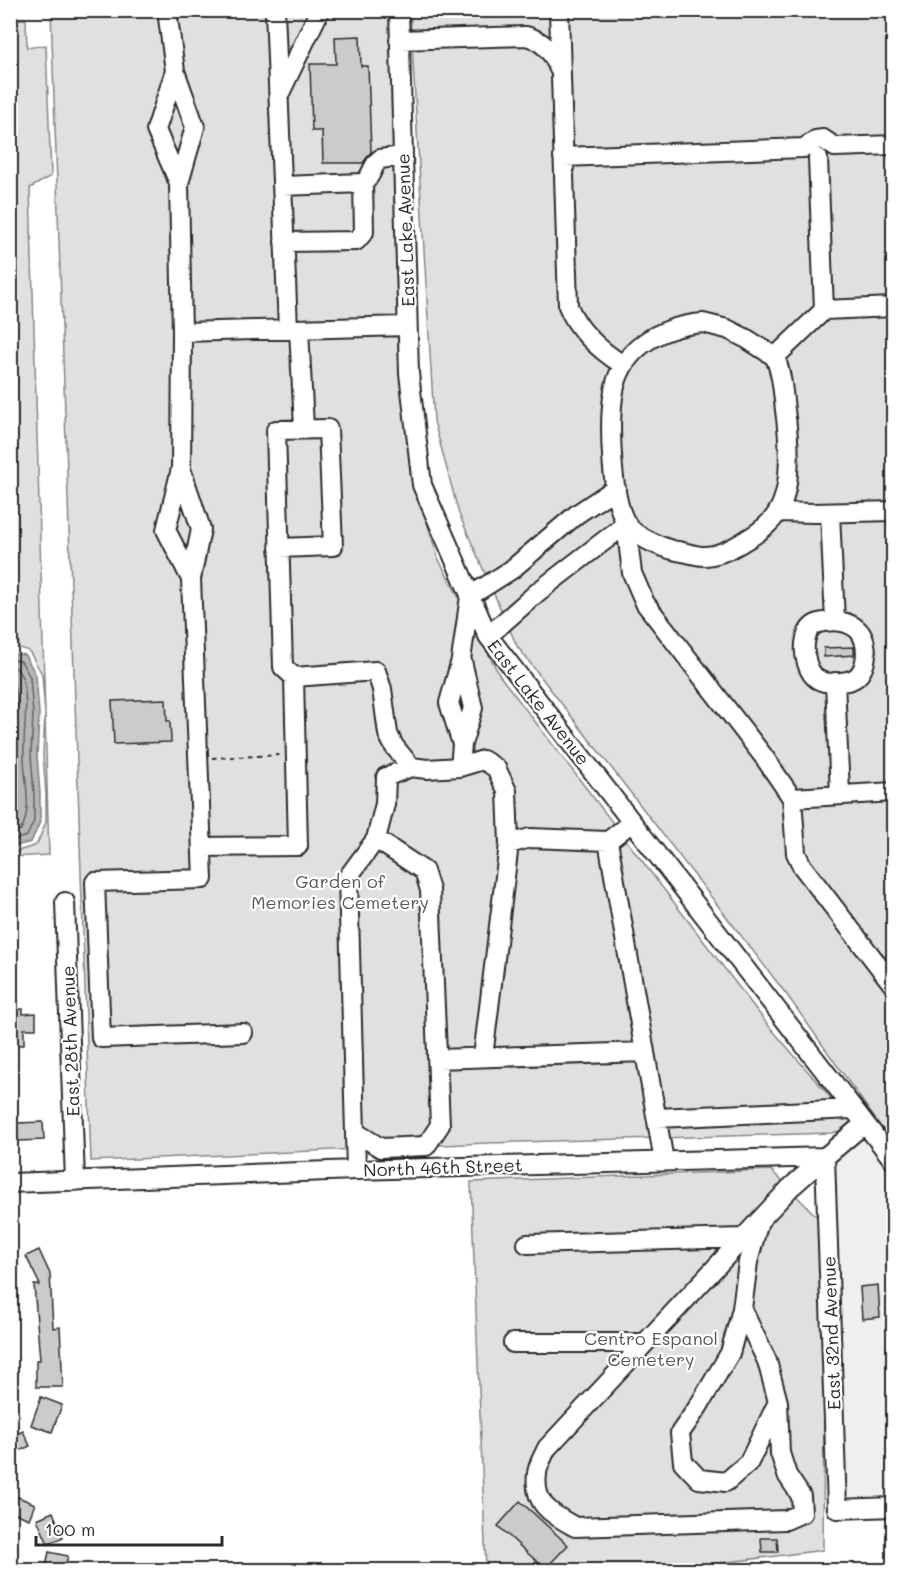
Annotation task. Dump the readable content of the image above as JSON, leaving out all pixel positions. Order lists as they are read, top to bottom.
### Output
{
  "streets": {
    "street": [
      "East Lake Avenue",
      "East 28th Avenue",
      "North 46th Street",
      "East 32nd Avenue"
    ]
  },
  "crossings": [
    ["East 28th Avenue", "North 46th Street"],
    ["North 46th Street", "East 32nd Avenue"]
  ],
  "parks": ["Garden of Memories Cemetery", "Centro Espanol Cemetery"],
  "scale_bar": "100 m"
}
